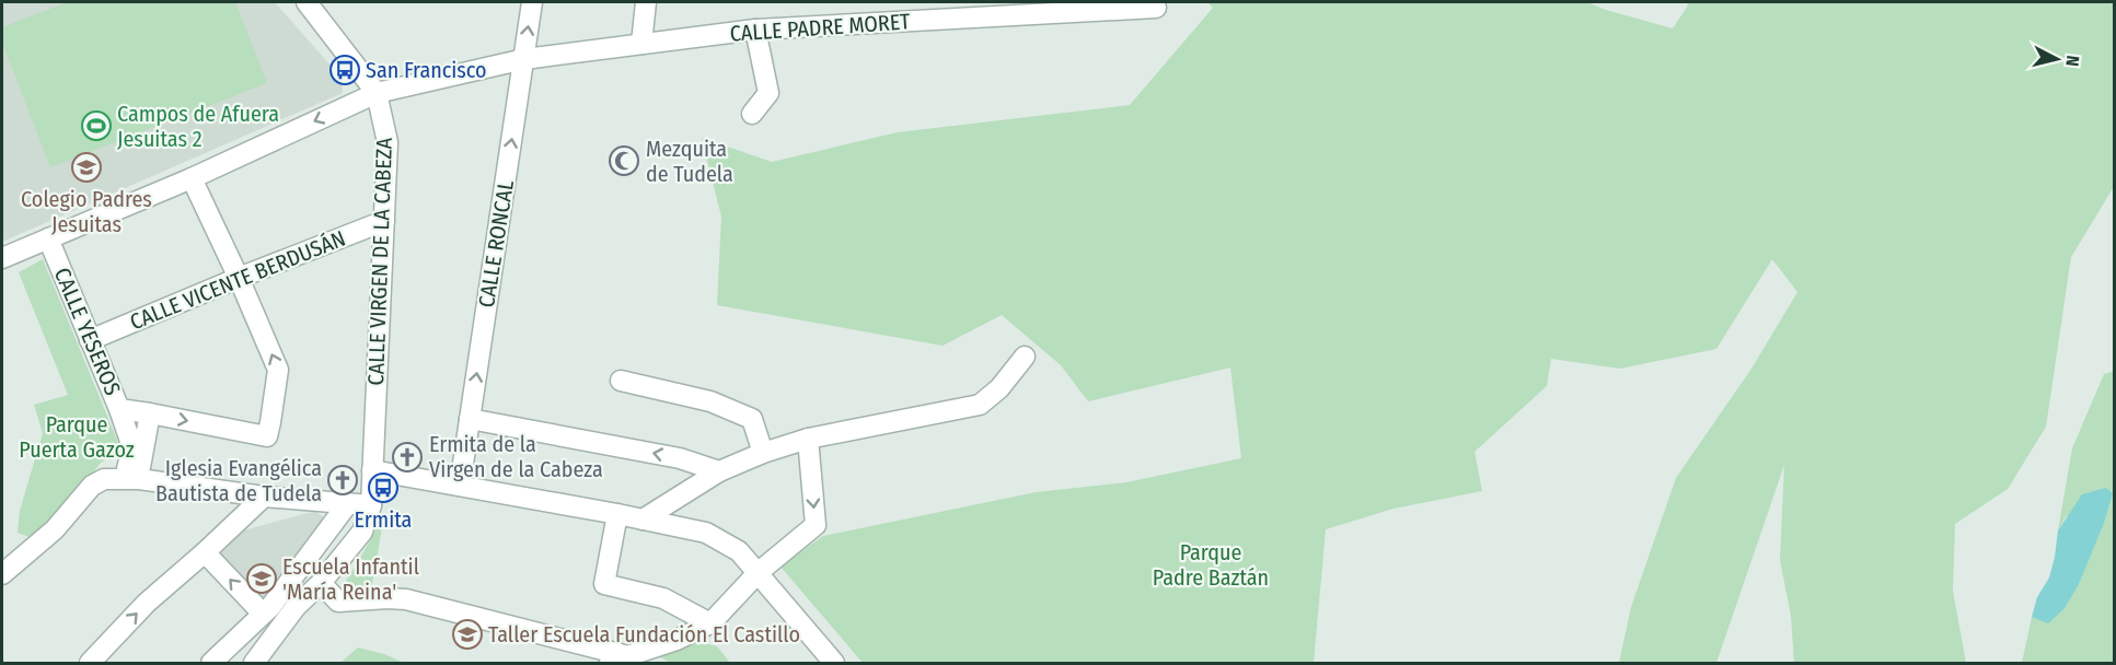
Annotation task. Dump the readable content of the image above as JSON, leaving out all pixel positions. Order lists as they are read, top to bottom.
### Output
{
  "streets": {
    "street": [
      "CALLE PADRE MORET",
      "CALLE RONCAL",
      "CALLE VIRGEN DE LA CABEZA",
      "CALLE VICENTE BERDUSÁN",
      "CALLE YESEROS"
    ]
  },
  "crossings": [
    ["CALLE PADRE MORET", "CALLE RONCAL"],
    ["CALLE PADRE MORET", "CALLE VIRGEN DE LA CABEZA"],
    ["CALLE PADRE MORET", "CALLE YESEROS"],
    ["CALLE VIRGEN DE LA CABEZA", "CALLE VICENTE BERDUSÁN"],
    ["CALLE VICENTE BERDUSÁN", "CALLE YESEROS"]
  ],
  "one_way": ["CALLE RONCAL"],
  "parks": ["Parque Puerta Gazoz", "Parque Padre Baztán"],
  "places": {
    "bus stop": ["San Francisco", "Ermita"],
    "sports": ["Campos de Afuera Jesuitas 2"],
    "mosque": ["Mezquita de Tudela"],
    "school or university": ["Colegio Padres Jesuitas", "Escuela Infantil 'María Reina'", "Taller Escuela Fundación El Castillo"],
    "church": ["Ermita de la Virgen de la Cabeza", "Iglesia Evangélica Bautista de Tudela"]
  },
  "north": "right"
}
